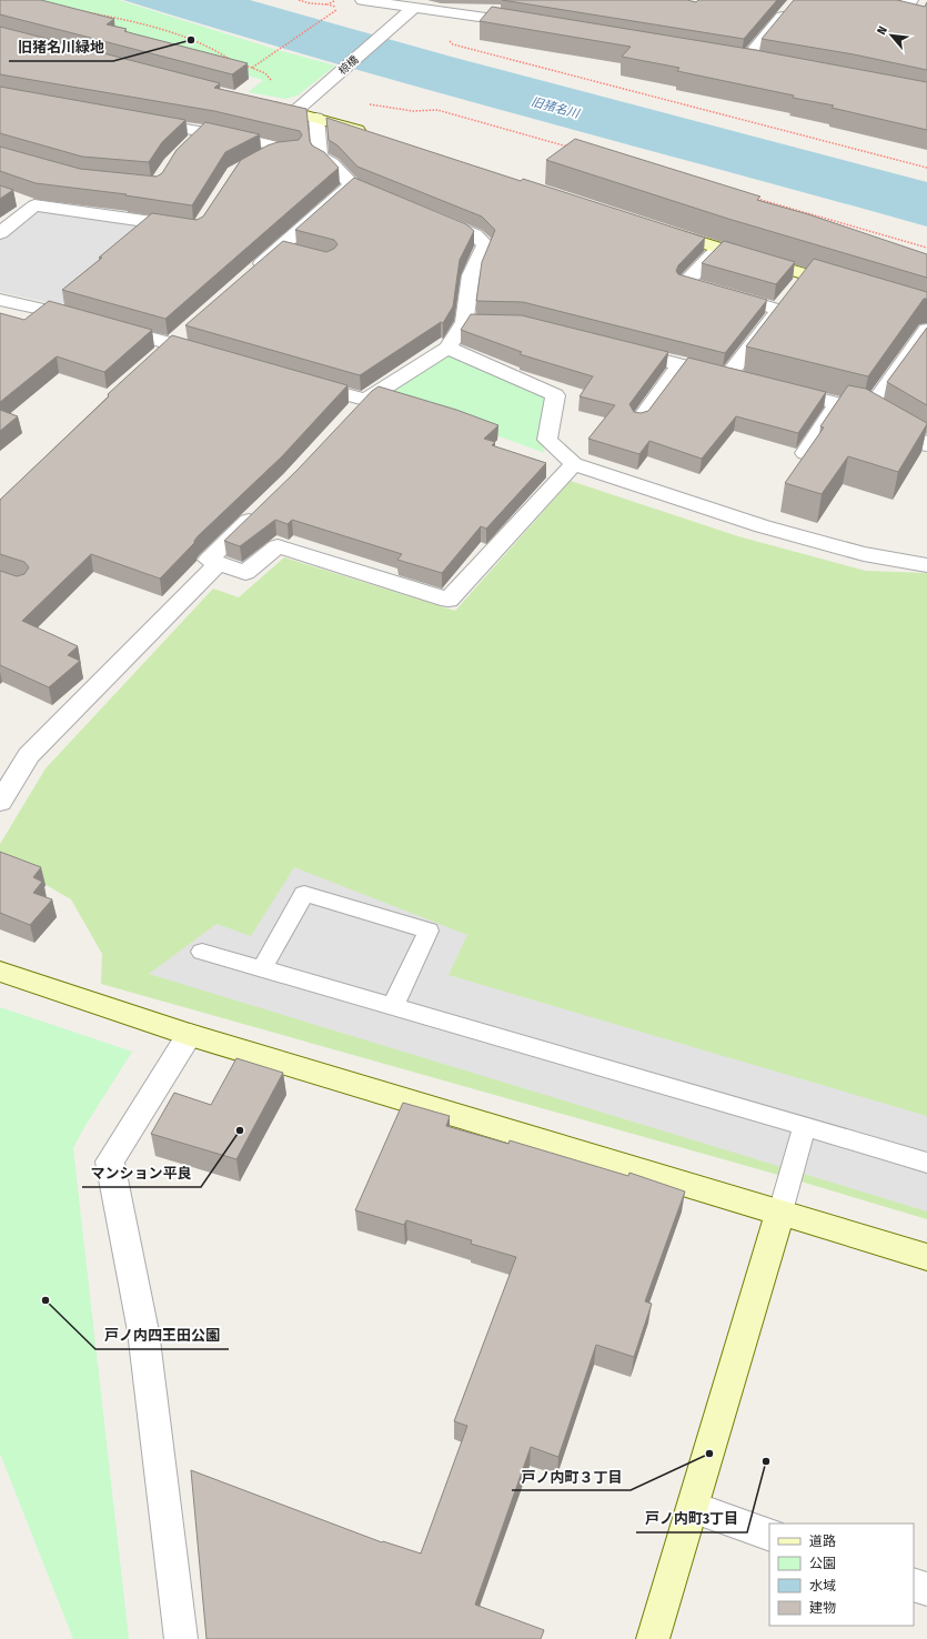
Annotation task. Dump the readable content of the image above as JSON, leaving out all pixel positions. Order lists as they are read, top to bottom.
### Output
{
  "streets": {
    "street": ["椋橋"]
  },
  "water": ["旧猪名川"],
  "places": [
    "旧猪名川緑地",
    "マンション平良",
    "戸ノ内四王田公園",
    "戸ノ内町３丁目",
    "戸ノ内町3丁目"
  ],
  "legend": [
    "道路",
    "公園",
    "水域",
    "建物"
  ],
  "north": "top left"
}
